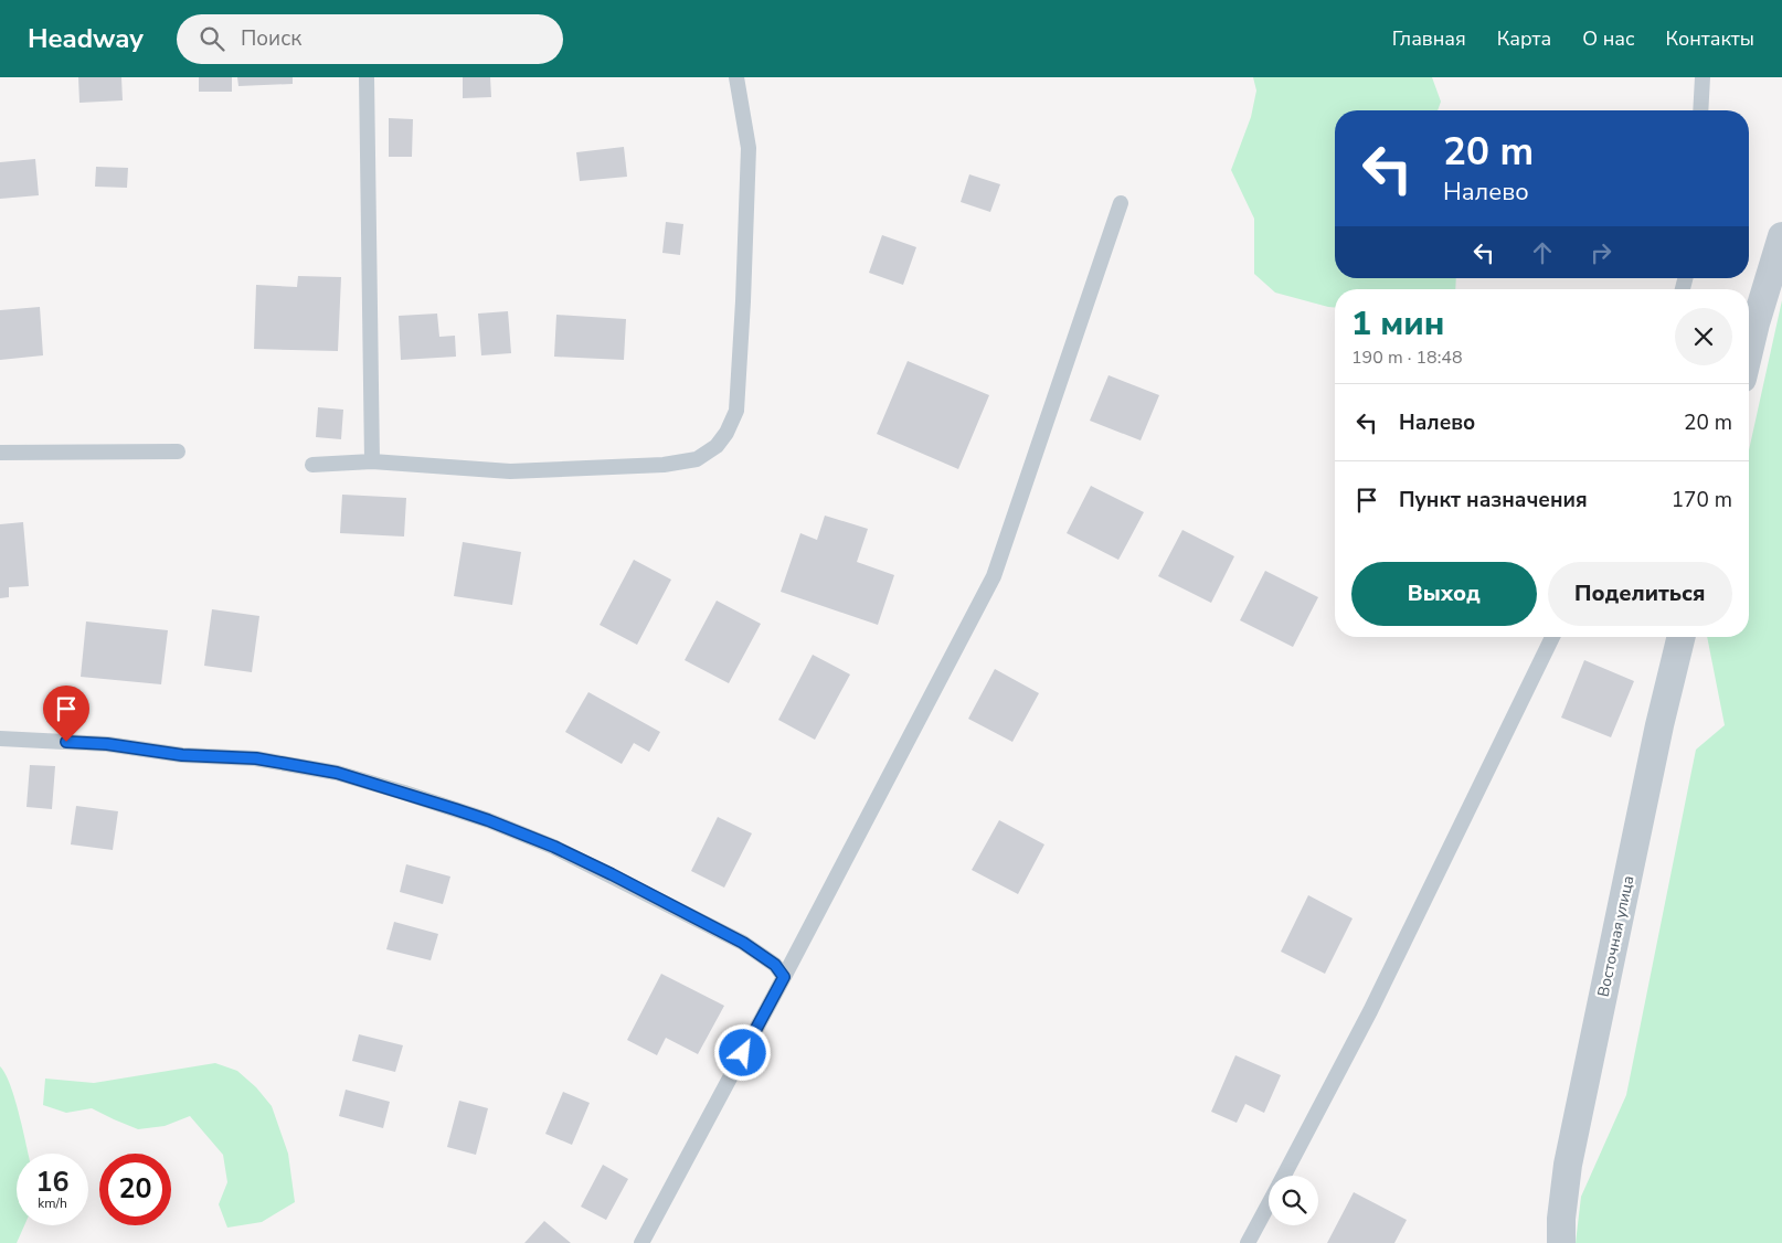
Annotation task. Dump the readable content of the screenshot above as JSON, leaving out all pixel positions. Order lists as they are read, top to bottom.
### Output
{
  "streets": {
    "street": ["Восточная улица"]
  },
  "page": {
    "header": "Headway",
    "search": "Поиск",
    "nav": [
      "Главная",
      "Карта",
      "О нас",
      "Контакты"
    ],
    "turn": ["20 m", "Налево"],
    "heading": ["1 мин", "190 m · 18:48"],
    "list": [
      {
        "name": "Налево",
        "value": "20 m"
      },
      {
        "name": "Пункт назначения",
        "value": "170 m"
      }
    ],
    "buttons": ["Выход", "Поделиться"],
    "speed": "16 km/h",
    "limit": "20"
  }
}
